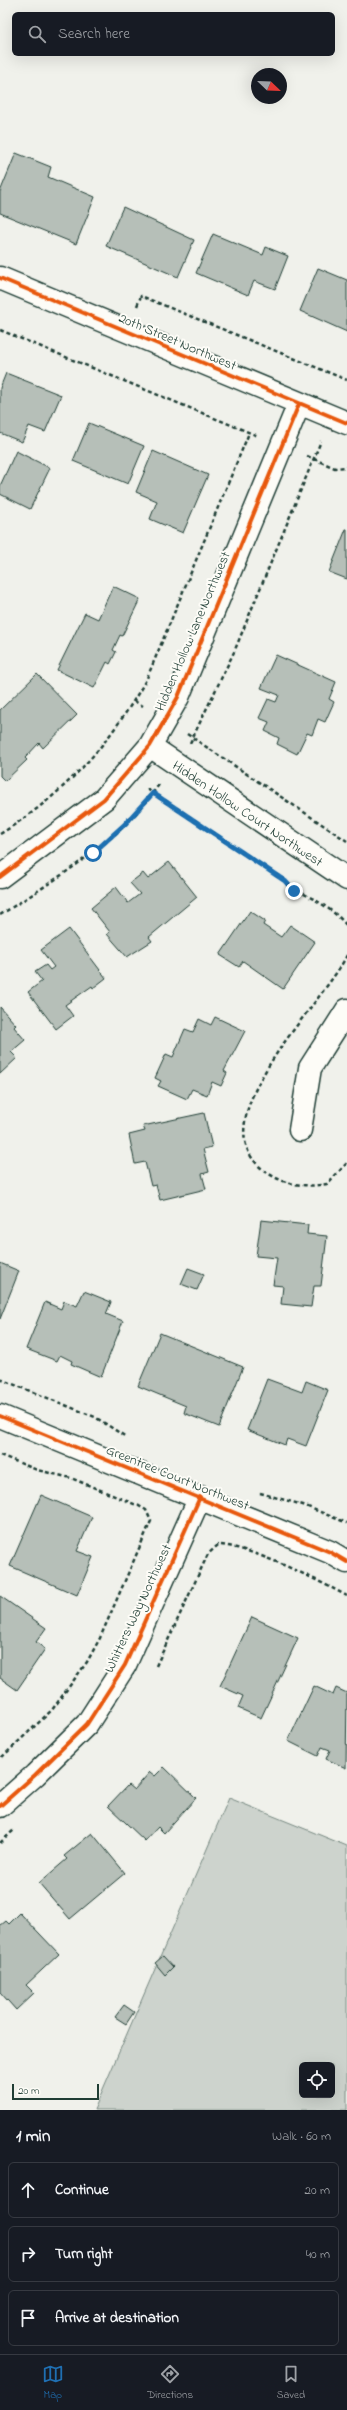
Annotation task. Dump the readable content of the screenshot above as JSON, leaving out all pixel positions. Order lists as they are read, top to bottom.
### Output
{
  "streets": {
    "street": [
      "20th Street Northwest",
      "Hidden Hollow Lane Northwest",
      "Hidden Hollow Court Northwest",
      "Greentree Court Northwest",
      "Whitters Way Northwest"
    ]
  },
  "crossings": [
    ["20th Street Northwest", "Hidden Hollow Lane Northwest"],
    ["Hidden Hollow Lane Northwest", "Hidden Hollow Court Northwest"],
    ["Greentree Court Northwest", "Whitters Way Northwest"]
  ],
  "scale_bar": "20 m",
  "north": "bottom right",
  "page": {
    "search": "Search here",
    "scale": "20 m",
    "heading": ["1 min", "Walk · 60 m"],
    "list": [
      ["Continue", "20 m"],
      ["Turn right", "40 m"],
      "Arrive at destination"
    ],
    "nav": ["Map", "Directions", "Saved"]
  }
}
